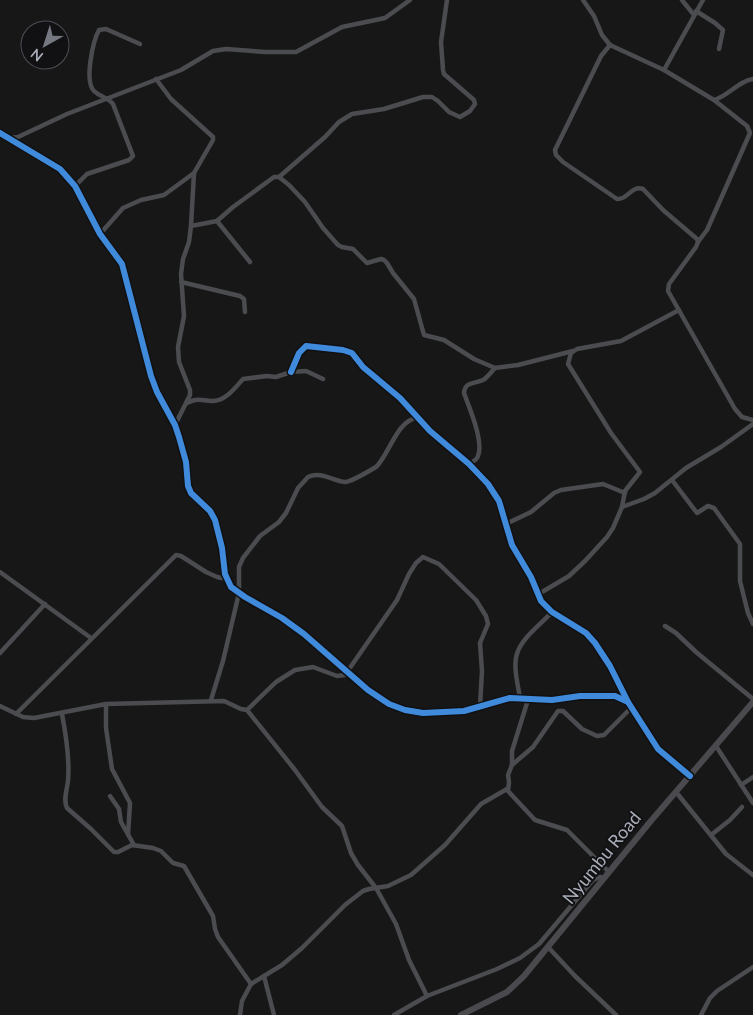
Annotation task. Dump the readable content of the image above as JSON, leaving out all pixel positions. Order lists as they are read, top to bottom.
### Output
{
  "streets": {
    "street": ["Nyumbu Road"]
  },
  "north": "bottom left"
}
